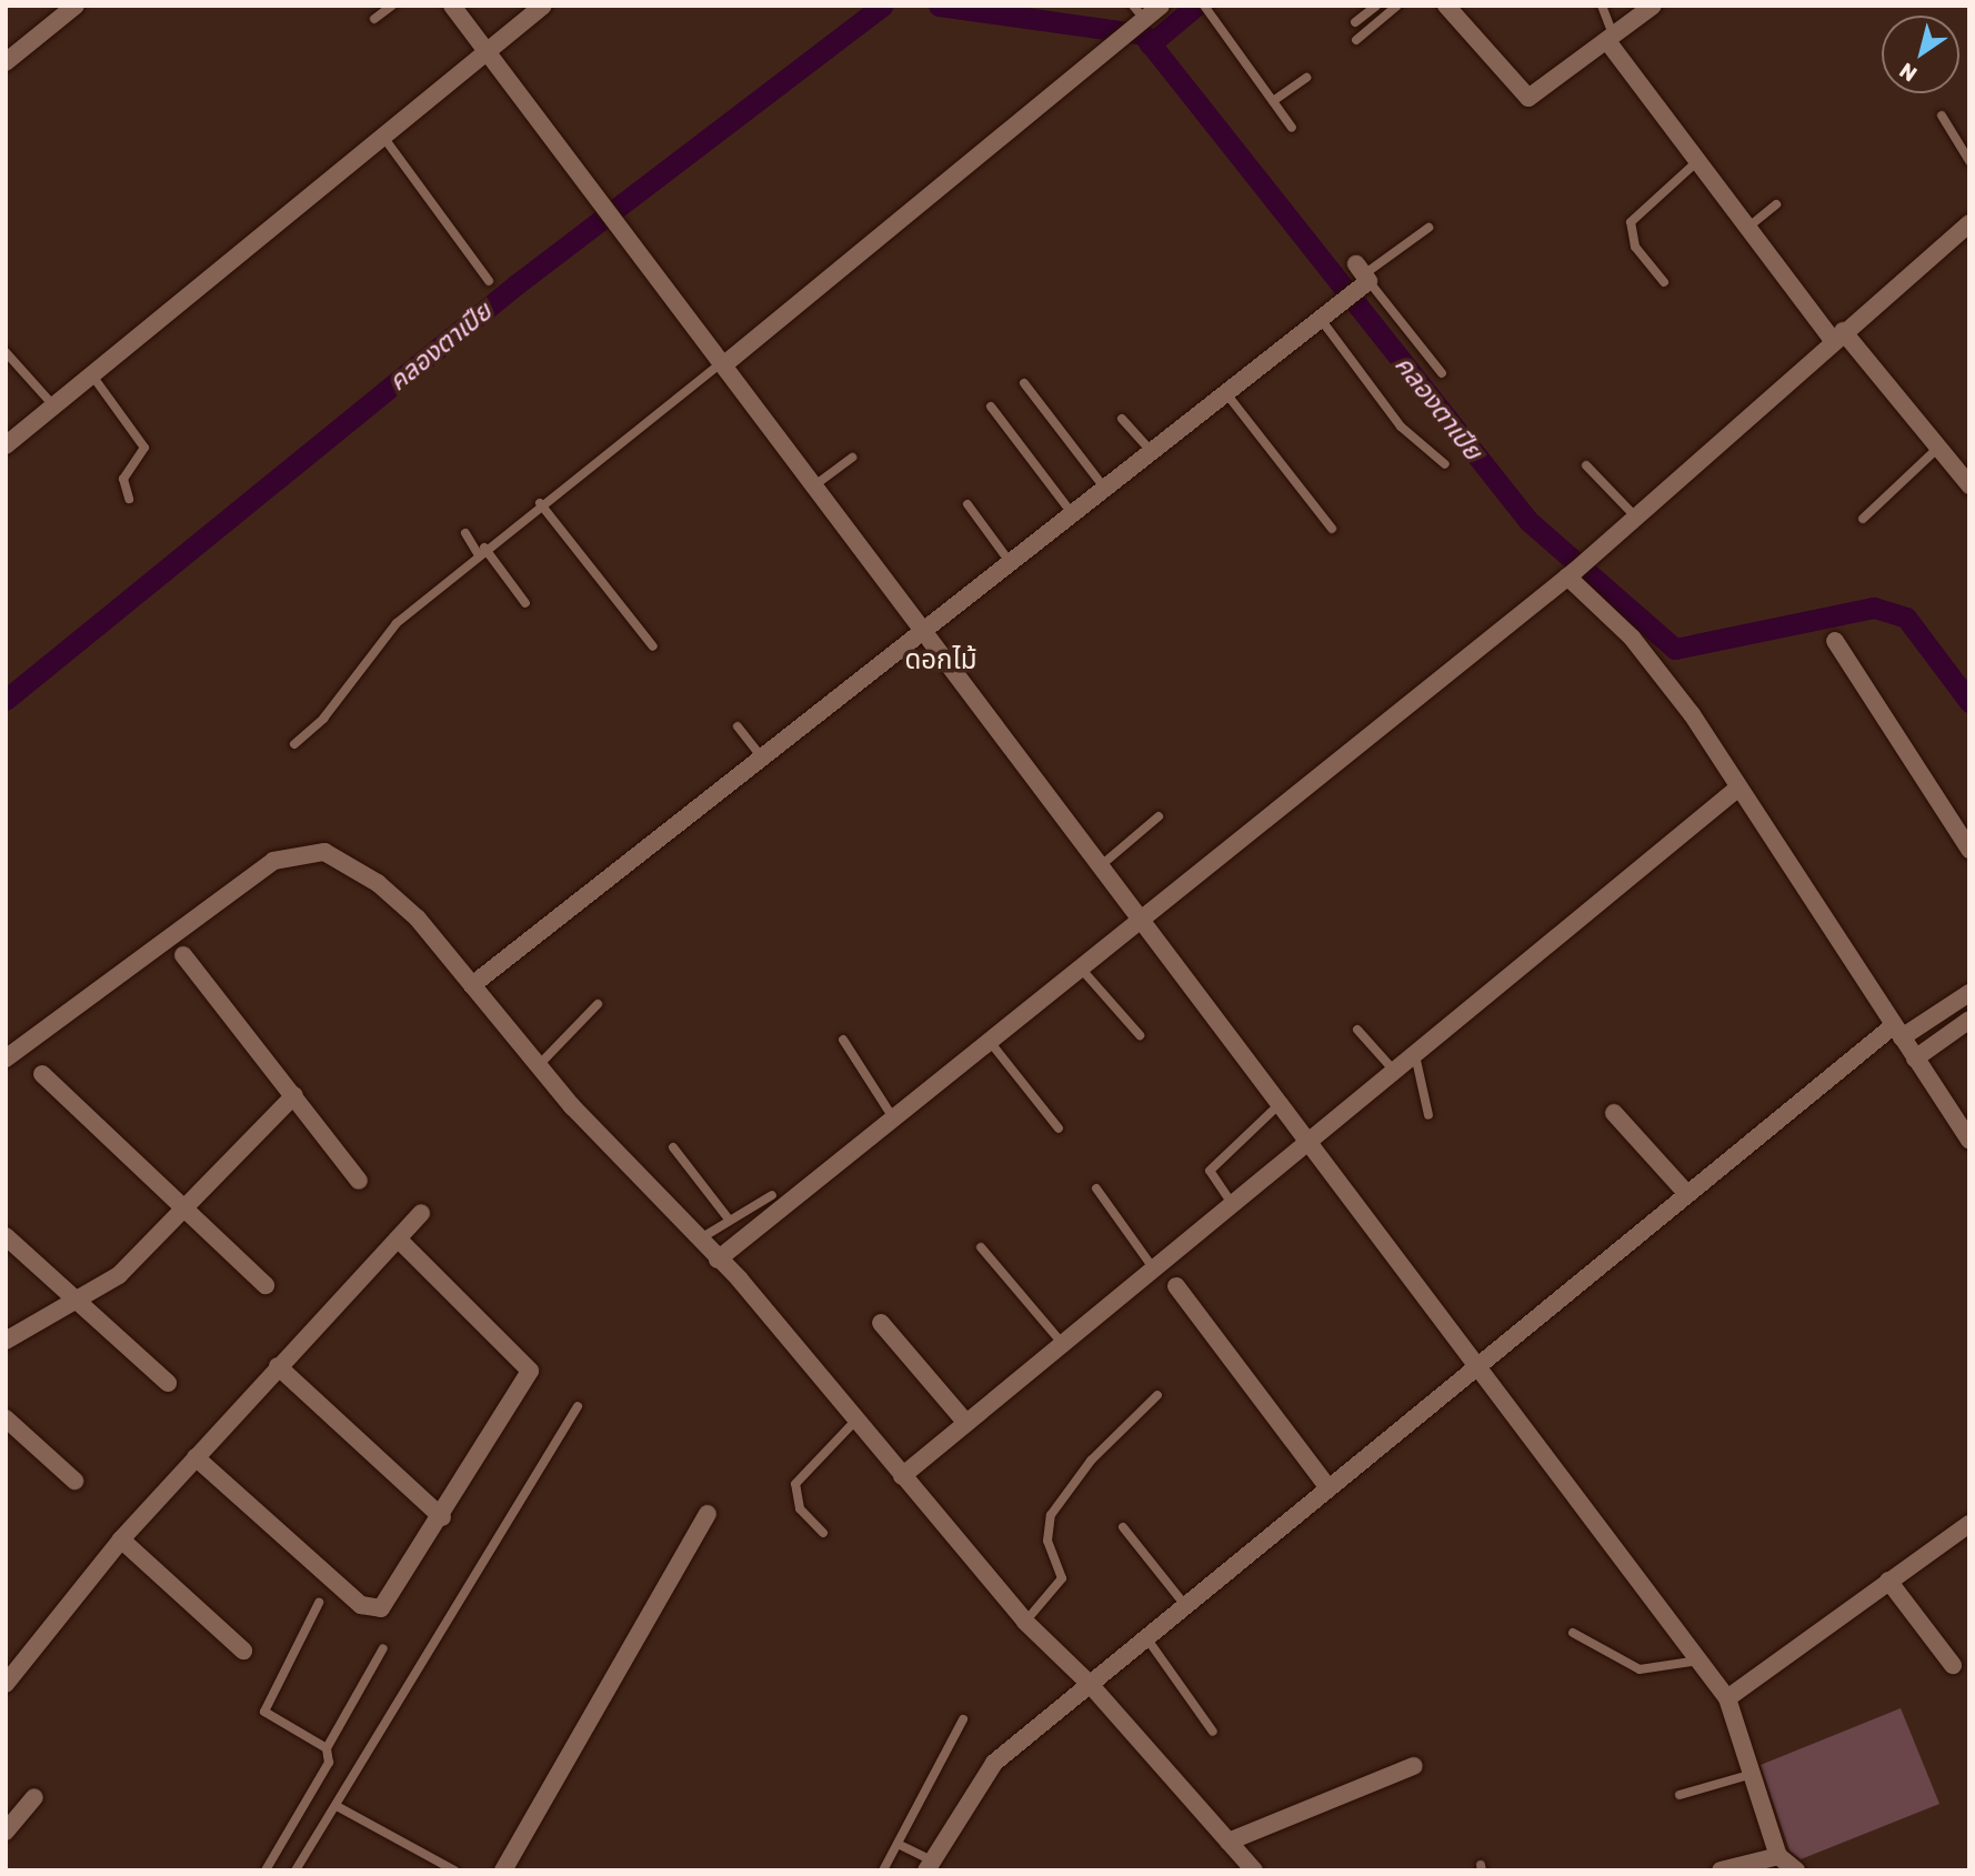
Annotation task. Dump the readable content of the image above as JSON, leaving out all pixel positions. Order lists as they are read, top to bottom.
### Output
{
  "districts": ["ดอกไม้"],
  "water": ["คลองตาเปีย"],
  "north": "bottom left"
}
